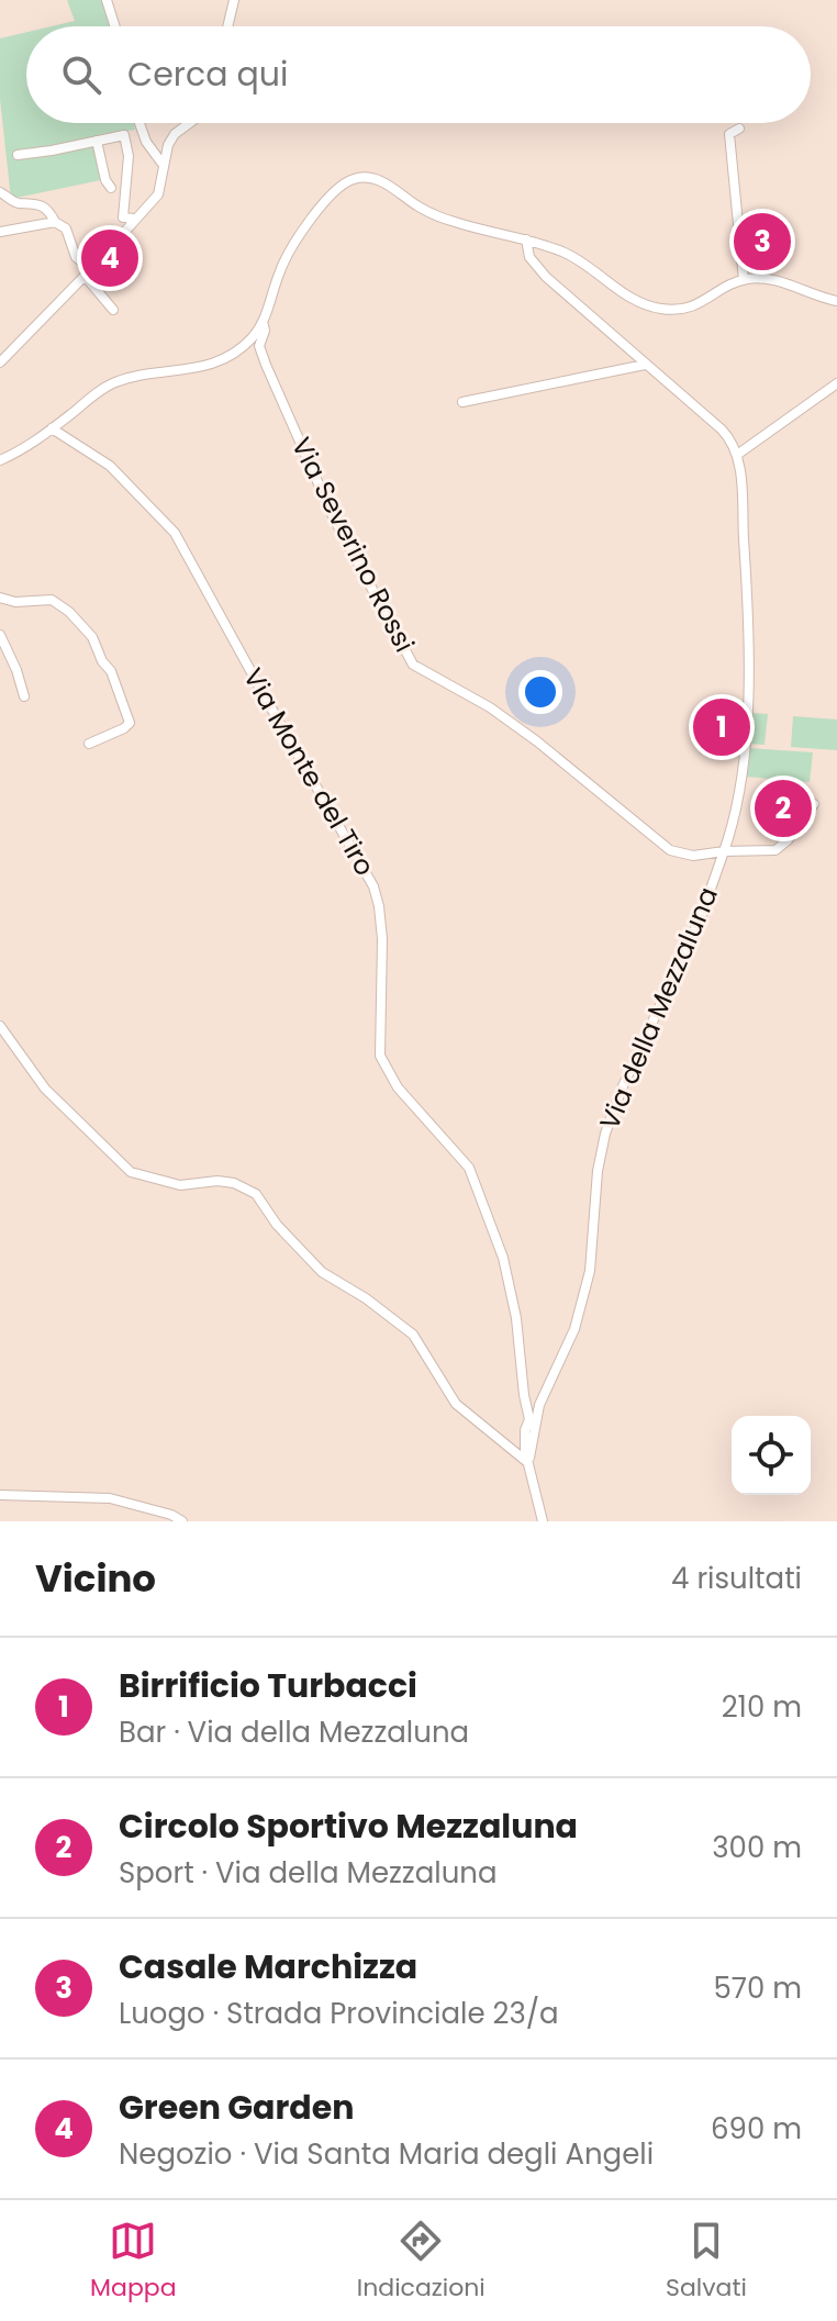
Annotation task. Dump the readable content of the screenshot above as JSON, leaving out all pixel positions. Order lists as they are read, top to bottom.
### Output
{
  "streets": {
    "street": ["Via Severino Rossi", "Via Monte del Tiro", "Via della Mezzaluna"]
  },
  "crossings": [
    ["Via Severino Rossi", "Via della Mezzaluna"],
    ["Via Monte del Tiro", "Via della Mezzaluna"]
  ],
  "page": {
    "search": "Cerca qui",
    "pins": [
      "3",
      "4",
      "1",
      "2"
    ],
    "heading": ["Vicino", "4 risultati"],
    "list": [
      {
        "mark": "1",
        "name": "Birrificio Turbacci",
        "note": "Bar · Via della Mezzaluna",
        "value": "210 m"
      },
      {
        "mark": "2",
        "name": "Circolo Sportivo Mezzaluna",
        "note": "Sport · Via della Mezzaluna",
        "value": "300 m"
      },
      {
        "mark": "3",
        "name": "Casale Marchizza",
        "note": "Luogo · Strada Provinciale 23/a",
        "value": "570 m"
      },
      {
        "mark": "4",
        "name": "Green Garden",
        "note": "Negozio · Via Santa Maria degli Angeli",
        "value": "690 m"
      }
    ],
    "nav": ["Mappa", "Indicazioni", "Salvati"]
  }
}
